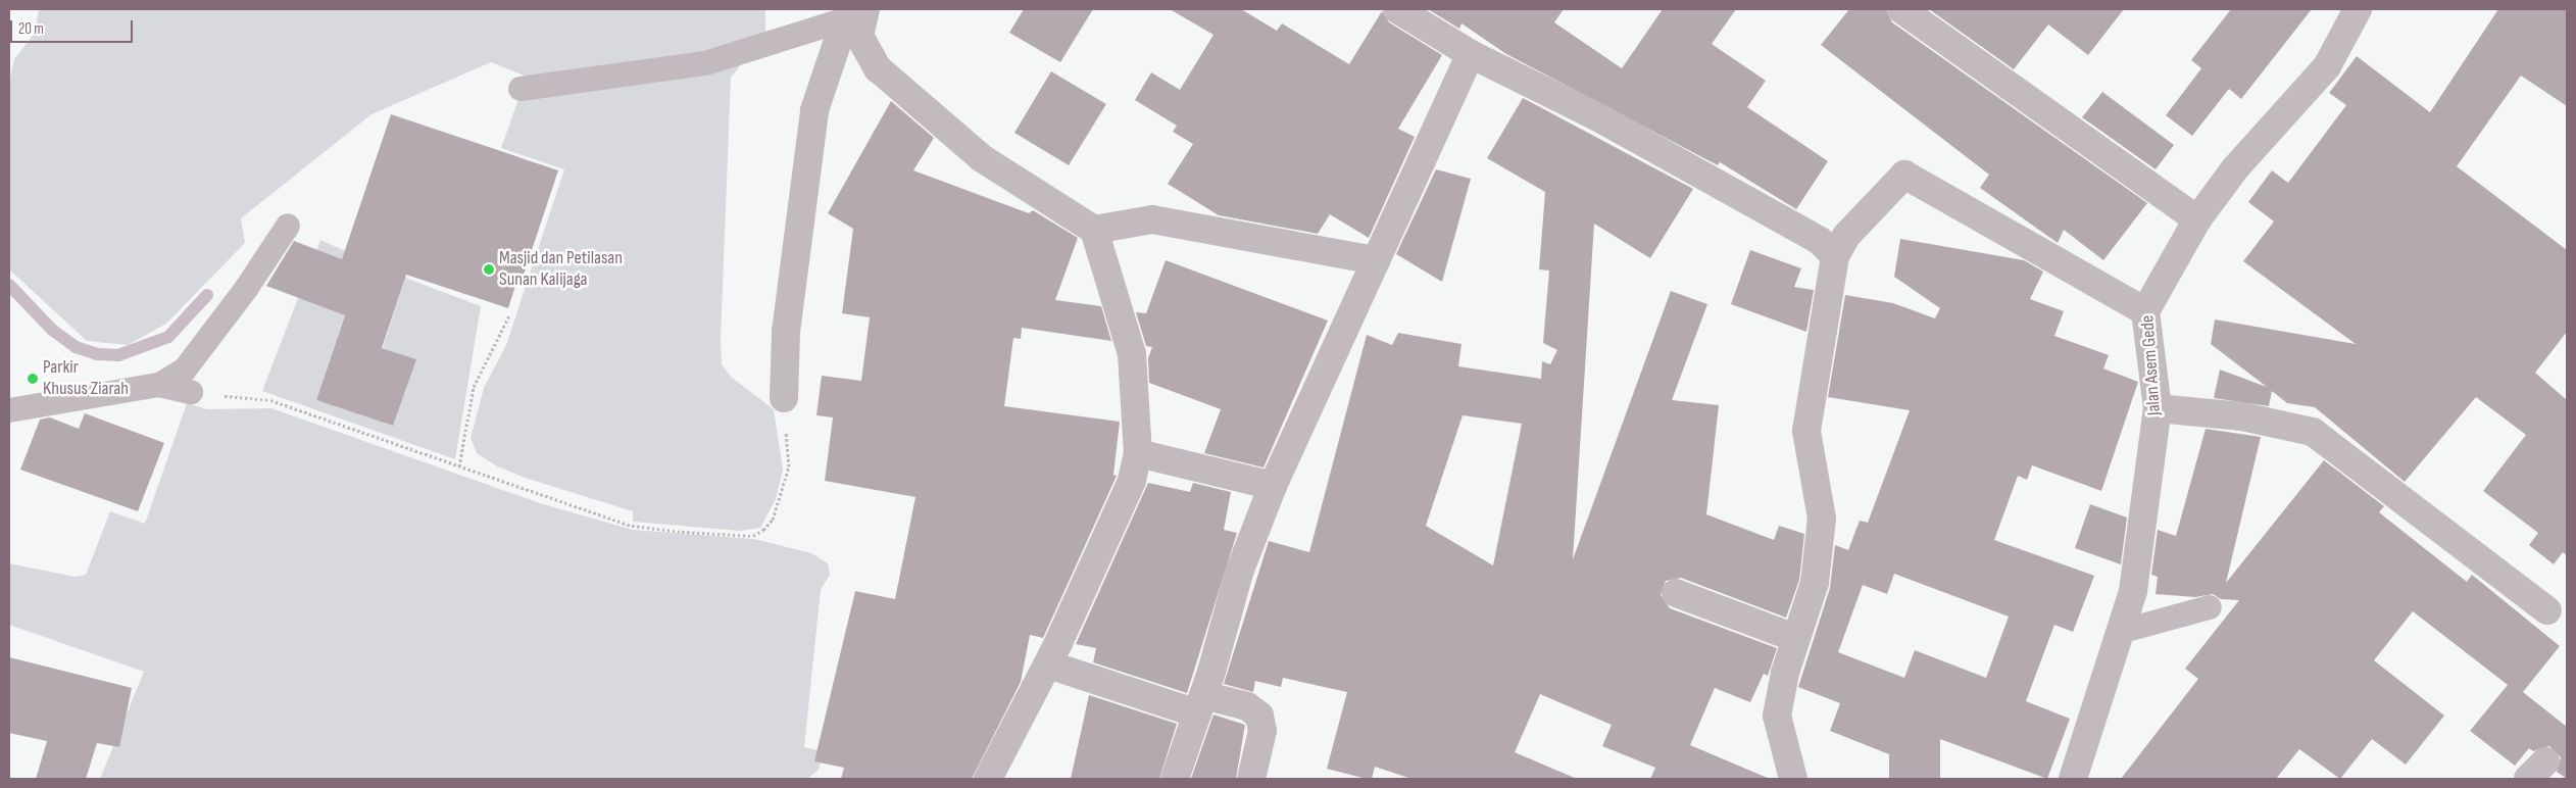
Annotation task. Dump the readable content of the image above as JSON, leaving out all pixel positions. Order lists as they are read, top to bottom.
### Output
{
  "streets": {
    "street": ["Jalan Asem Gede"]
  },
  "places": ["Masjid dan Petilasan Sunan Kalijaga", "Parkir Khusus Ziarah"],
  "scale_bar": "20 m"
}
